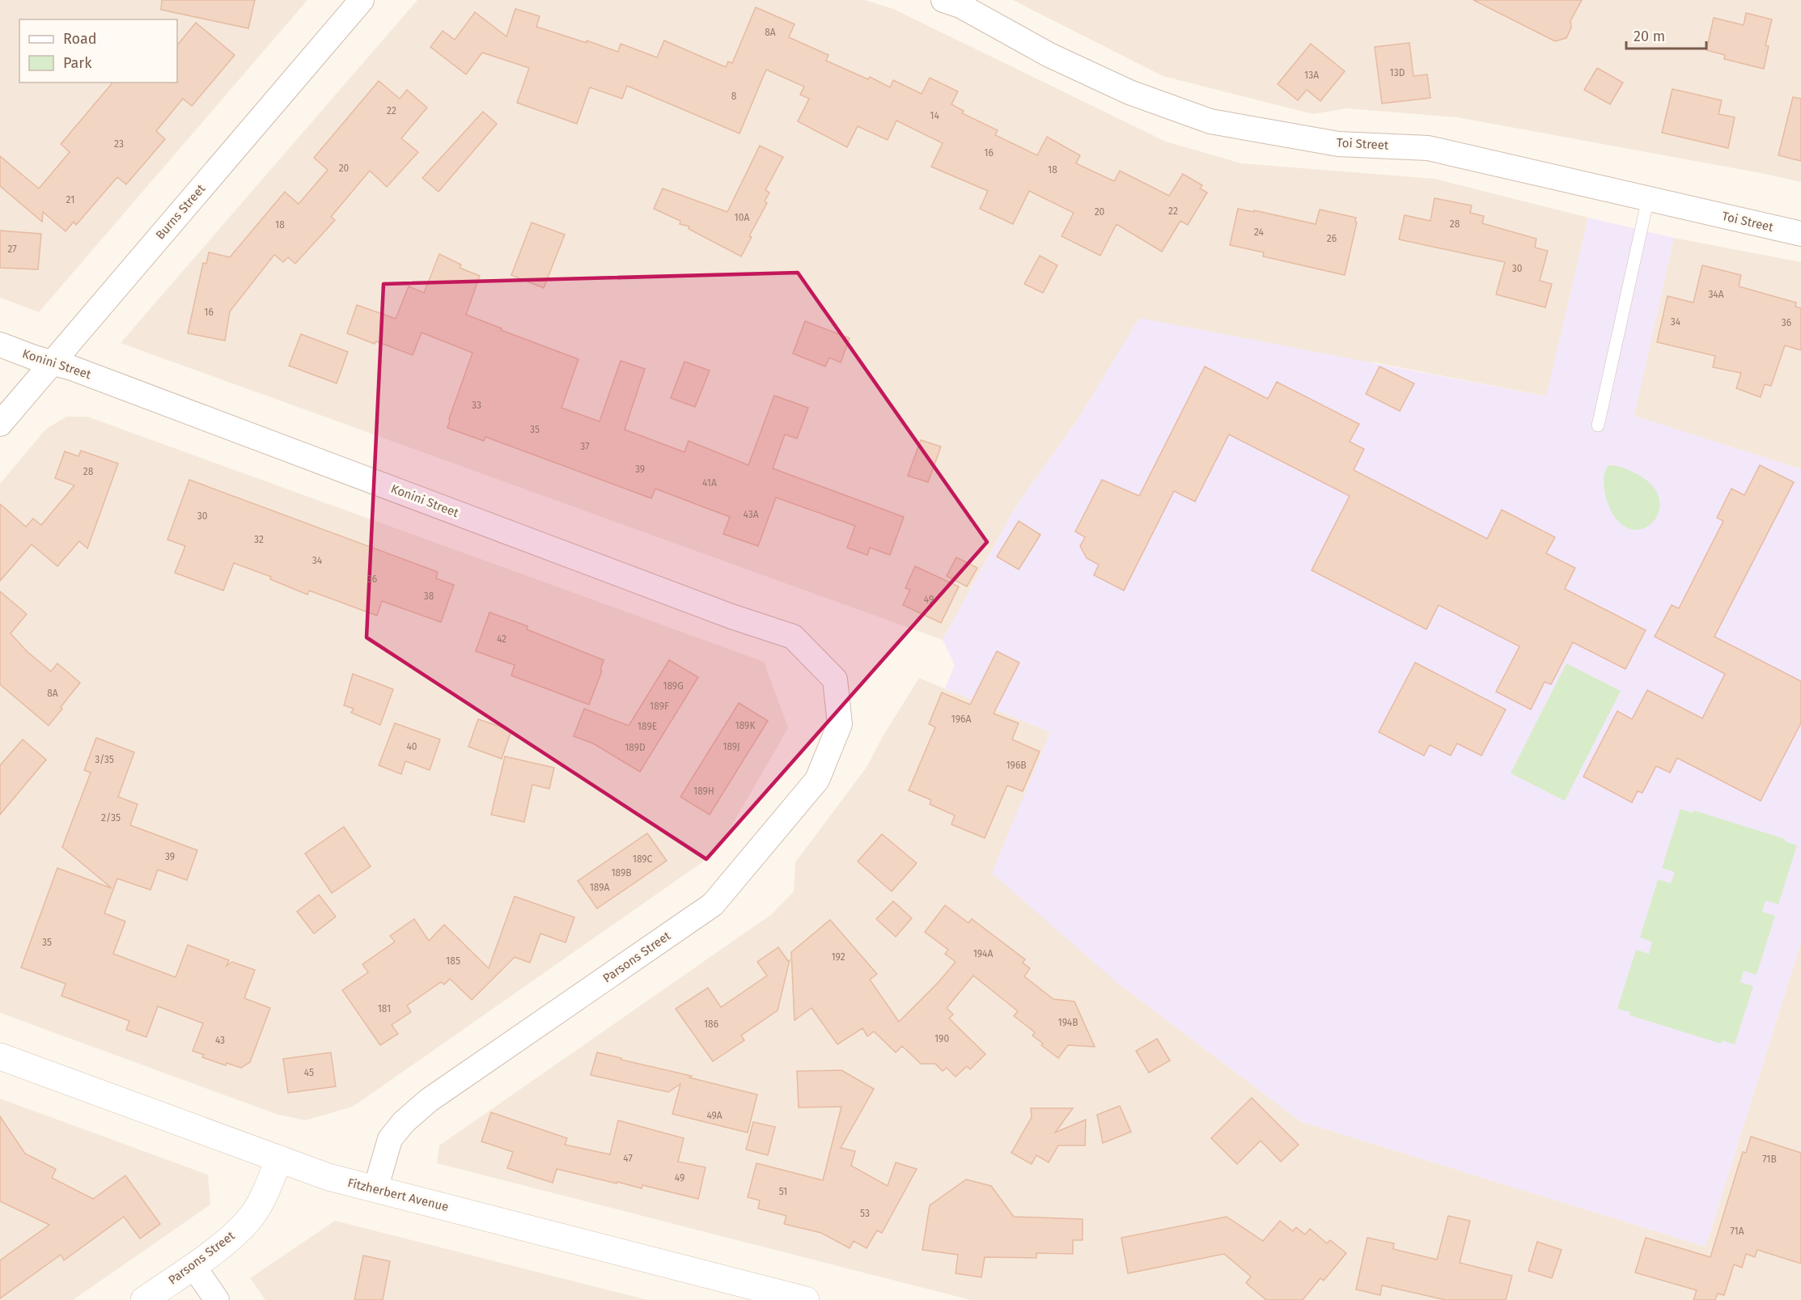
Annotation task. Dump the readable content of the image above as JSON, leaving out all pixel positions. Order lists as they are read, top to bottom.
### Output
{
  "streets": {
    "main road": ["Parsons Street", "Fitzherbert Avenue"],
    "street": ["Toi Street", "Burns Street", "Konini Street"]
  },
  "crossings": [
    ["Burns Street", "Konini Street"],
    ["Konini Street", "Parsons Street"],
    ["Parsons Street", "Fitzherbert Avenue"]
  ],
  "house_numbers": [
    "8A",
    "13D",
    "13A",
    "8",
    "22",
    "14",
    "23",
    "16",
    "20",
    "18",
    "21",
    "22",
    "20",
    "10A",
    "28",
    "18",
    "24",
    "26",
    "27",
    "30",
    "34A",
    "16",
    "34",
    "36",
    "33",
    "35",
    "37",
    "39",
    "28",
    "41A",
    "43A",
    "30",
    "32",
    "34",
    "36",
    "38",
    "49",
    "42",
    "189G",
    "8A",
    "189F",
    "196A",
    "189K",
    "189E",
    "40",
    "189J",
    "189D",
    "3/35",
    "196B",
    "189H",
    "2/35",
    "39",
    "189C",
    "189B",
    "189A",
    "35",
    "194A",
    "192",
    "185",
    "181",
    "194B",
    "186",
    "190",
    "43",
    "45",
    "49A",
    "47",
    "71B",
    "49",
    "51",
    "53",
    "71A"
  ],
  "legend": ["Road", "Park"],
  "scale_bar": "20 m"
}
